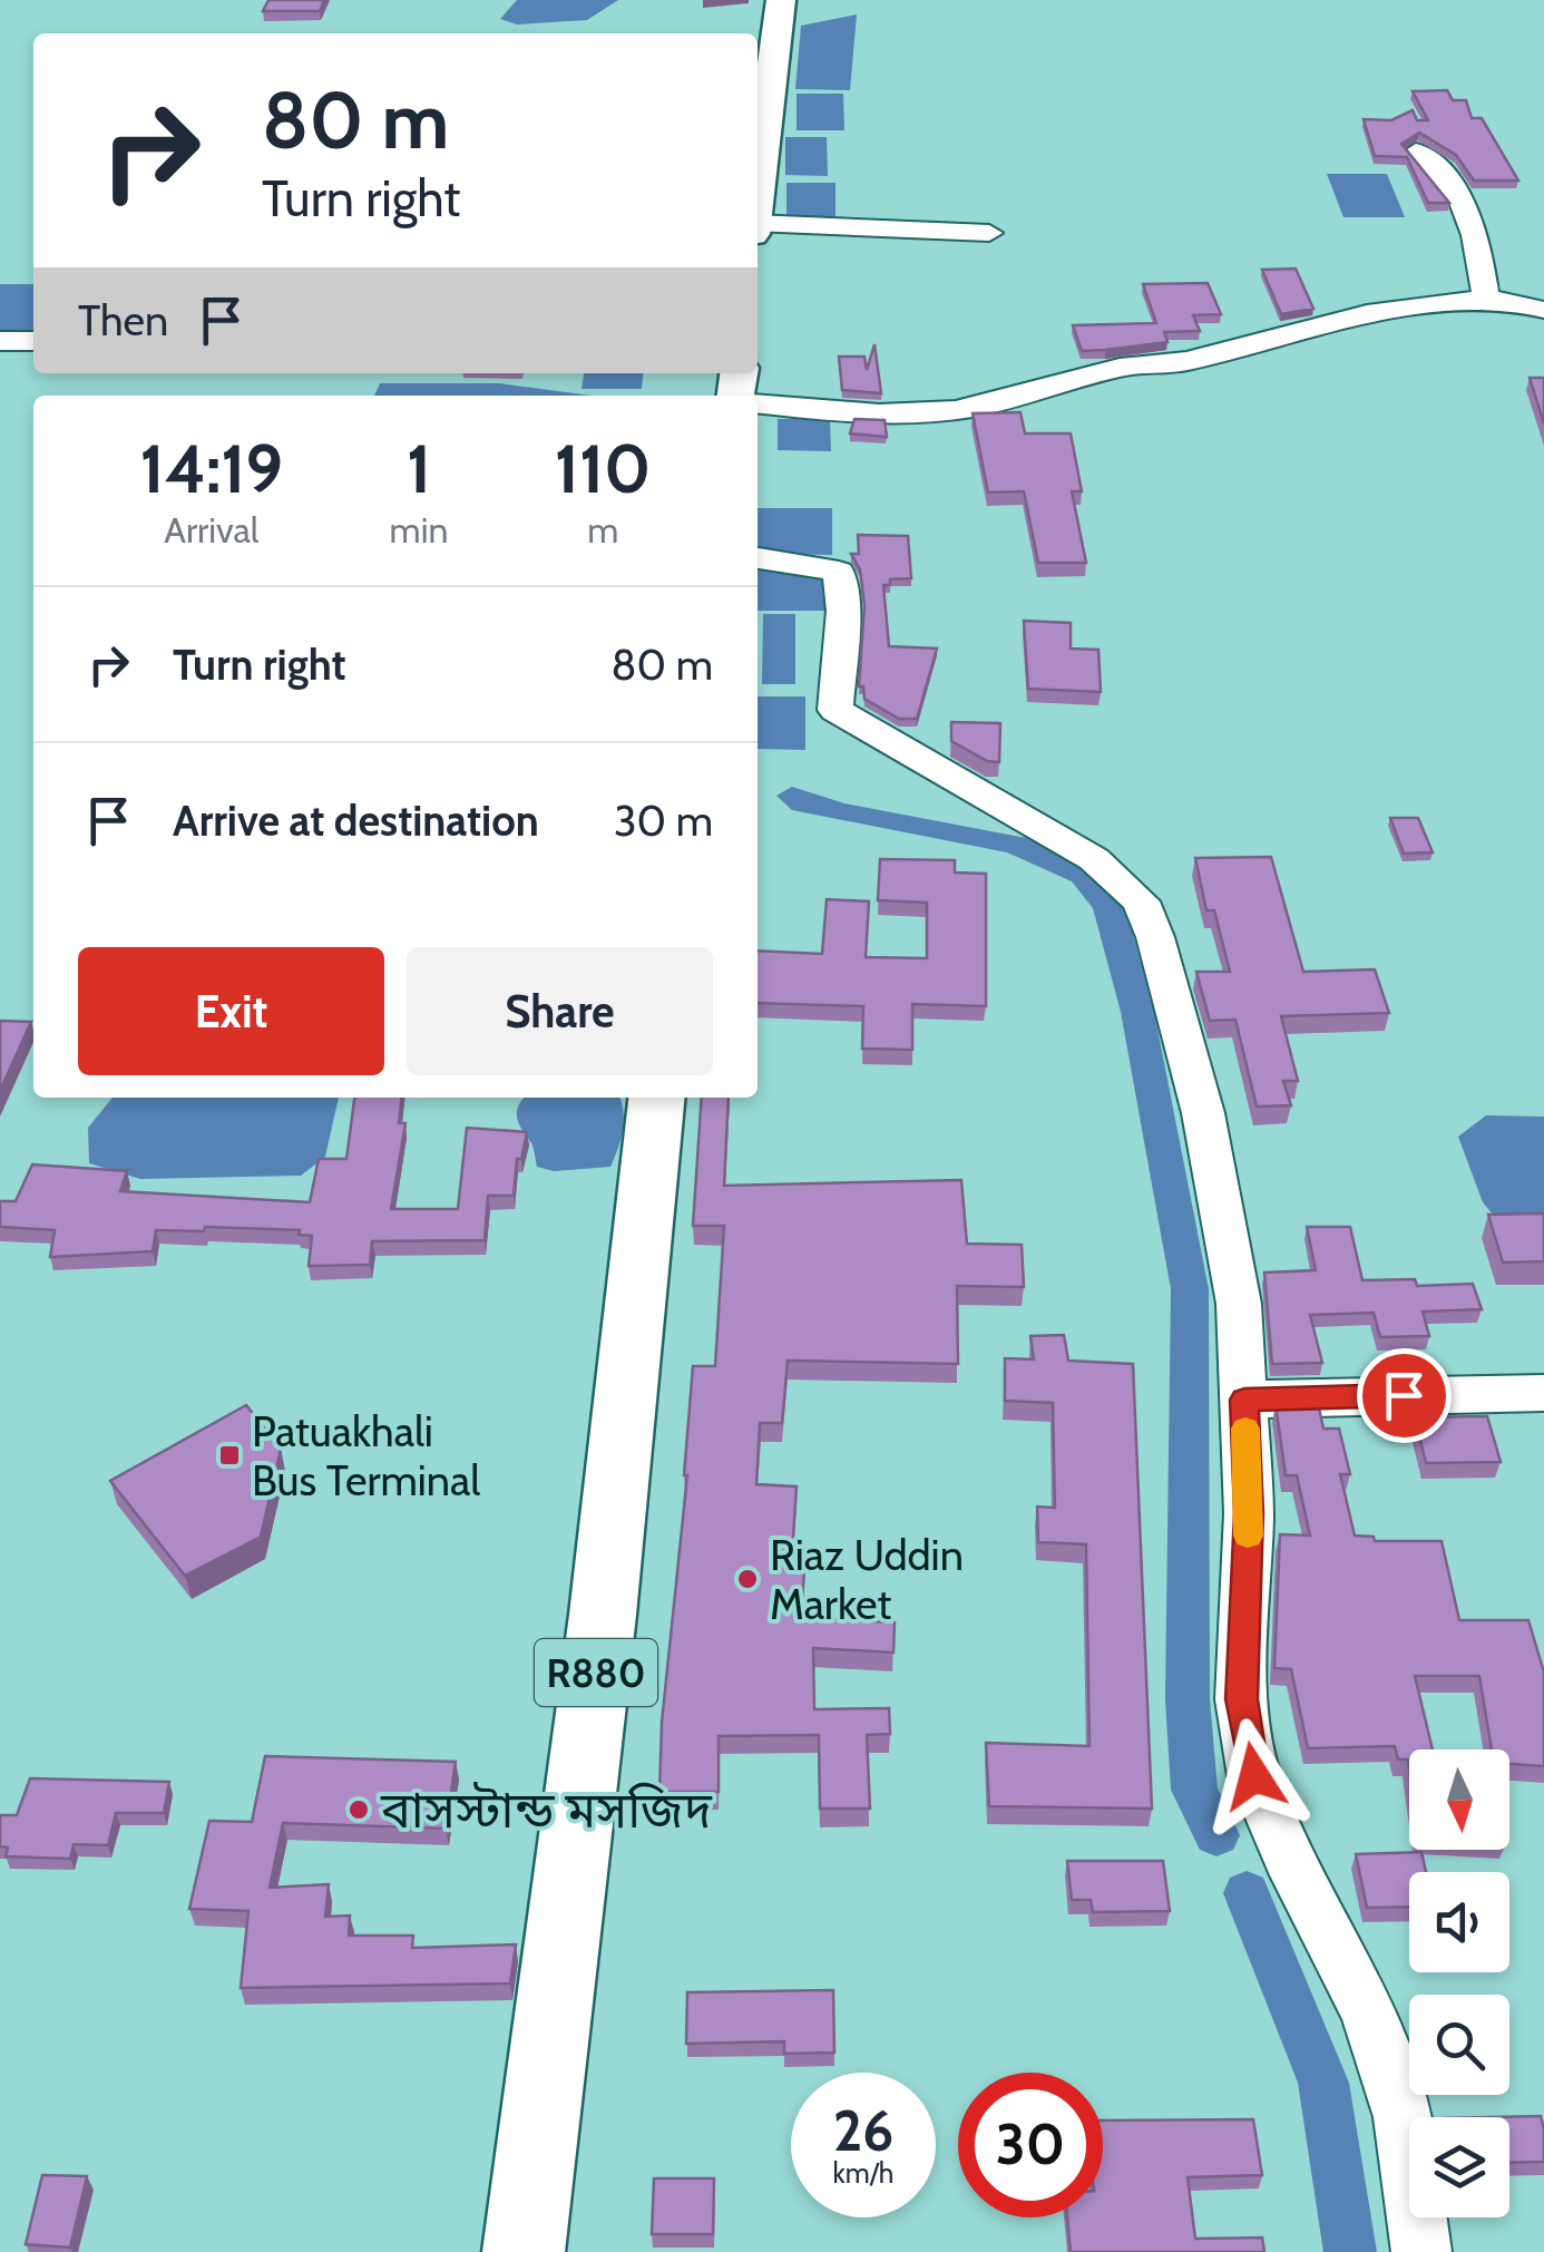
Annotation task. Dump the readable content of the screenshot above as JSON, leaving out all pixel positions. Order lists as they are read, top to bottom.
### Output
{
  "streets": {
    "main road": ["R880"]
  },
  "places": {
    "transit": ["Patuakhali Bus Terminal"],
    "other": ["Riaz Uddin Market", "বাসস্টান্ড মসজিদ"]
  },
  "north": "bottom",
  "page": {
    "turn": ["80 m", "Turn right"],
    "then": "Then",
    "eta": [
      "14:19",
      "Arrival",
      "1",
      "min",
      "110",
      "m"
    ],
    "list": [
      {
        "name": "Turn right",
        "value": "80 m"
      },
      {
        "name": "Arrive at destination",
        "value": "30 m"
      }
    ],
    "buttons": ["Exit", "Share"],
    "speed": "26 km/h",
    "limit": "30"
  }
}
